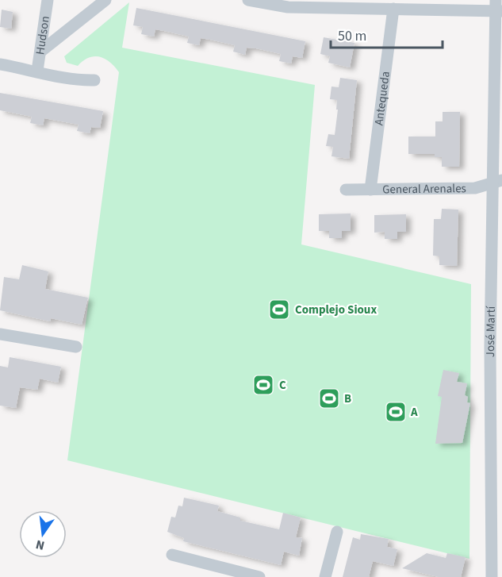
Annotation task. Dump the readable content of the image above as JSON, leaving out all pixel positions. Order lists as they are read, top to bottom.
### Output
{
  "streets": {
    "street": [
      "Hudson",
      "Antequeda",
      "General Arenales",
      "José Martí"
    ]
  },
  "crossings": [
    ["Antequeda", "General Arenales"],
    ["General Arenales", "José Martí"]
  ],
  "places": {
    "sports": [
      "Complejo Sioux",
      "C",
      "B",
      "A"
    ]
  },
  "scale_bar": "50 m",
  "north": "bottom"
}
